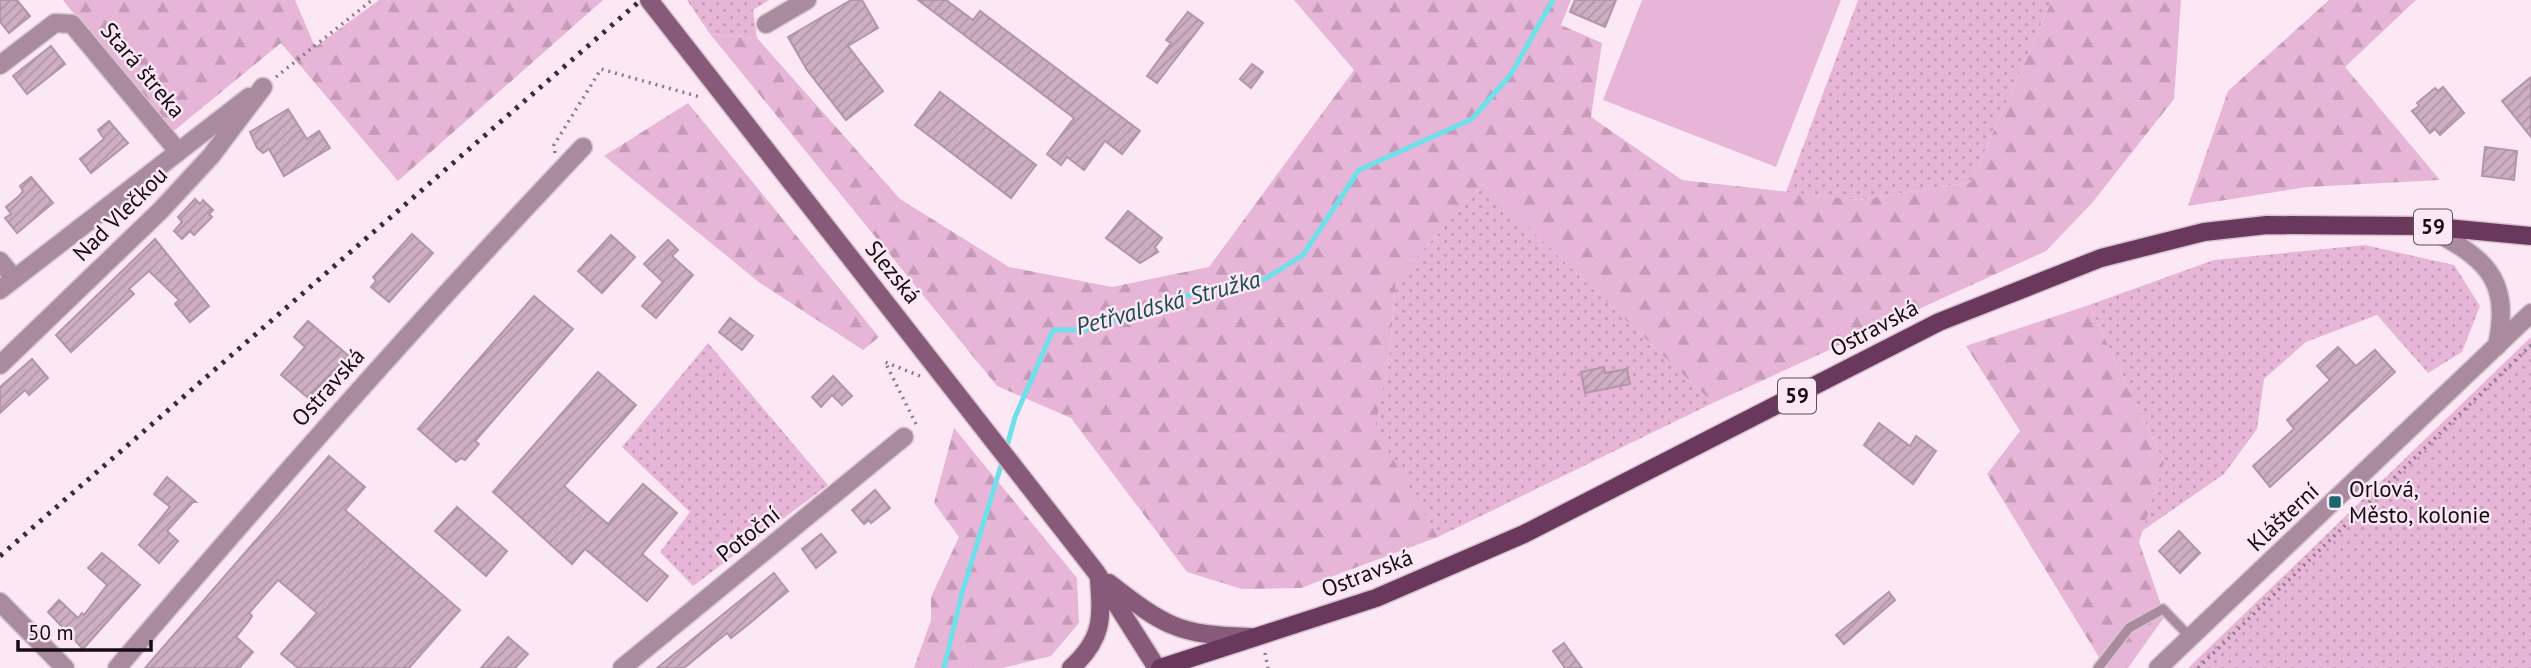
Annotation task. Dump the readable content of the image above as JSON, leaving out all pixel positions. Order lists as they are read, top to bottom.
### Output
{
  "streets": {
    "main road": ["59", "Slezská", "Ostravská"],
    "street": [
      "Stará štreka",
      "Nad Vlečkou",
      "Klášterní",
      "Potoční"
    ]
  },
  "crossings": [
    ["Stará štreka", "Nad Vlečkou"],
    ["Slezská", "Ostravská"]
  ],
  "water": ["Petřvaldská Stružka"],
  "places": {
    "transit": ["Orlová, Město, kolonie"]
  },
  "scale_bar": "50 m"
}
